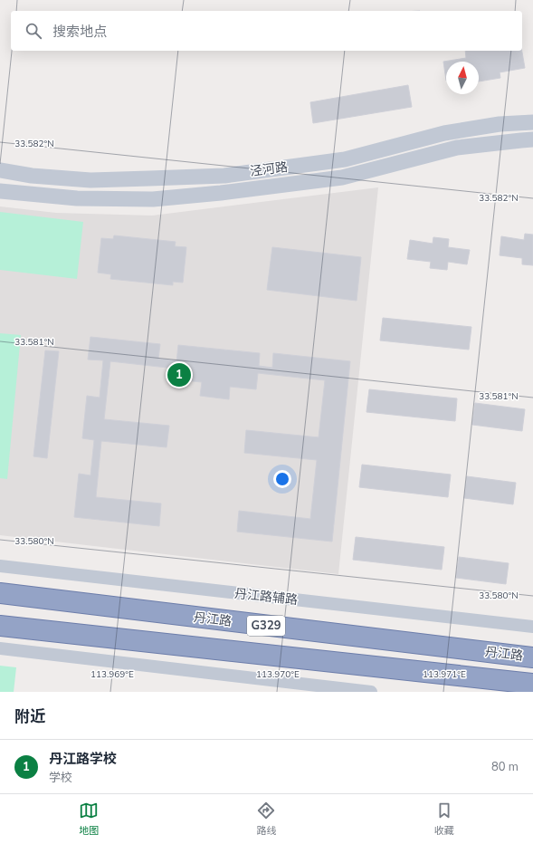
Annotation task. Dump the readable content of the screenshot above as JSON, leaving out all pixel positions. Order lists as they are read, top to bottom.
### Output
{
  "streets": {
    "highway": ["丹江路", "G329"],
    "street": ["泾河路", "丹江路辅路"]
  },
  "north": "top",
  "page": {
    "search": "搜索地点",
    "pins": "1",
    "heading": "附近",
    "list": [
      {
        "mark": "1",
        "name": "丹江路学校",
        "note": "学校",
        "value": "80 m"
      }
    ],
    "nav": ["地图", "路线", "收藏"]
  },
  "coordinates": [
    "33.582°N",
    "33.581°N",
    "33.580°N",
    "113.969°E",
    "113.970°E",
    "113.971°E"
  ]
}
